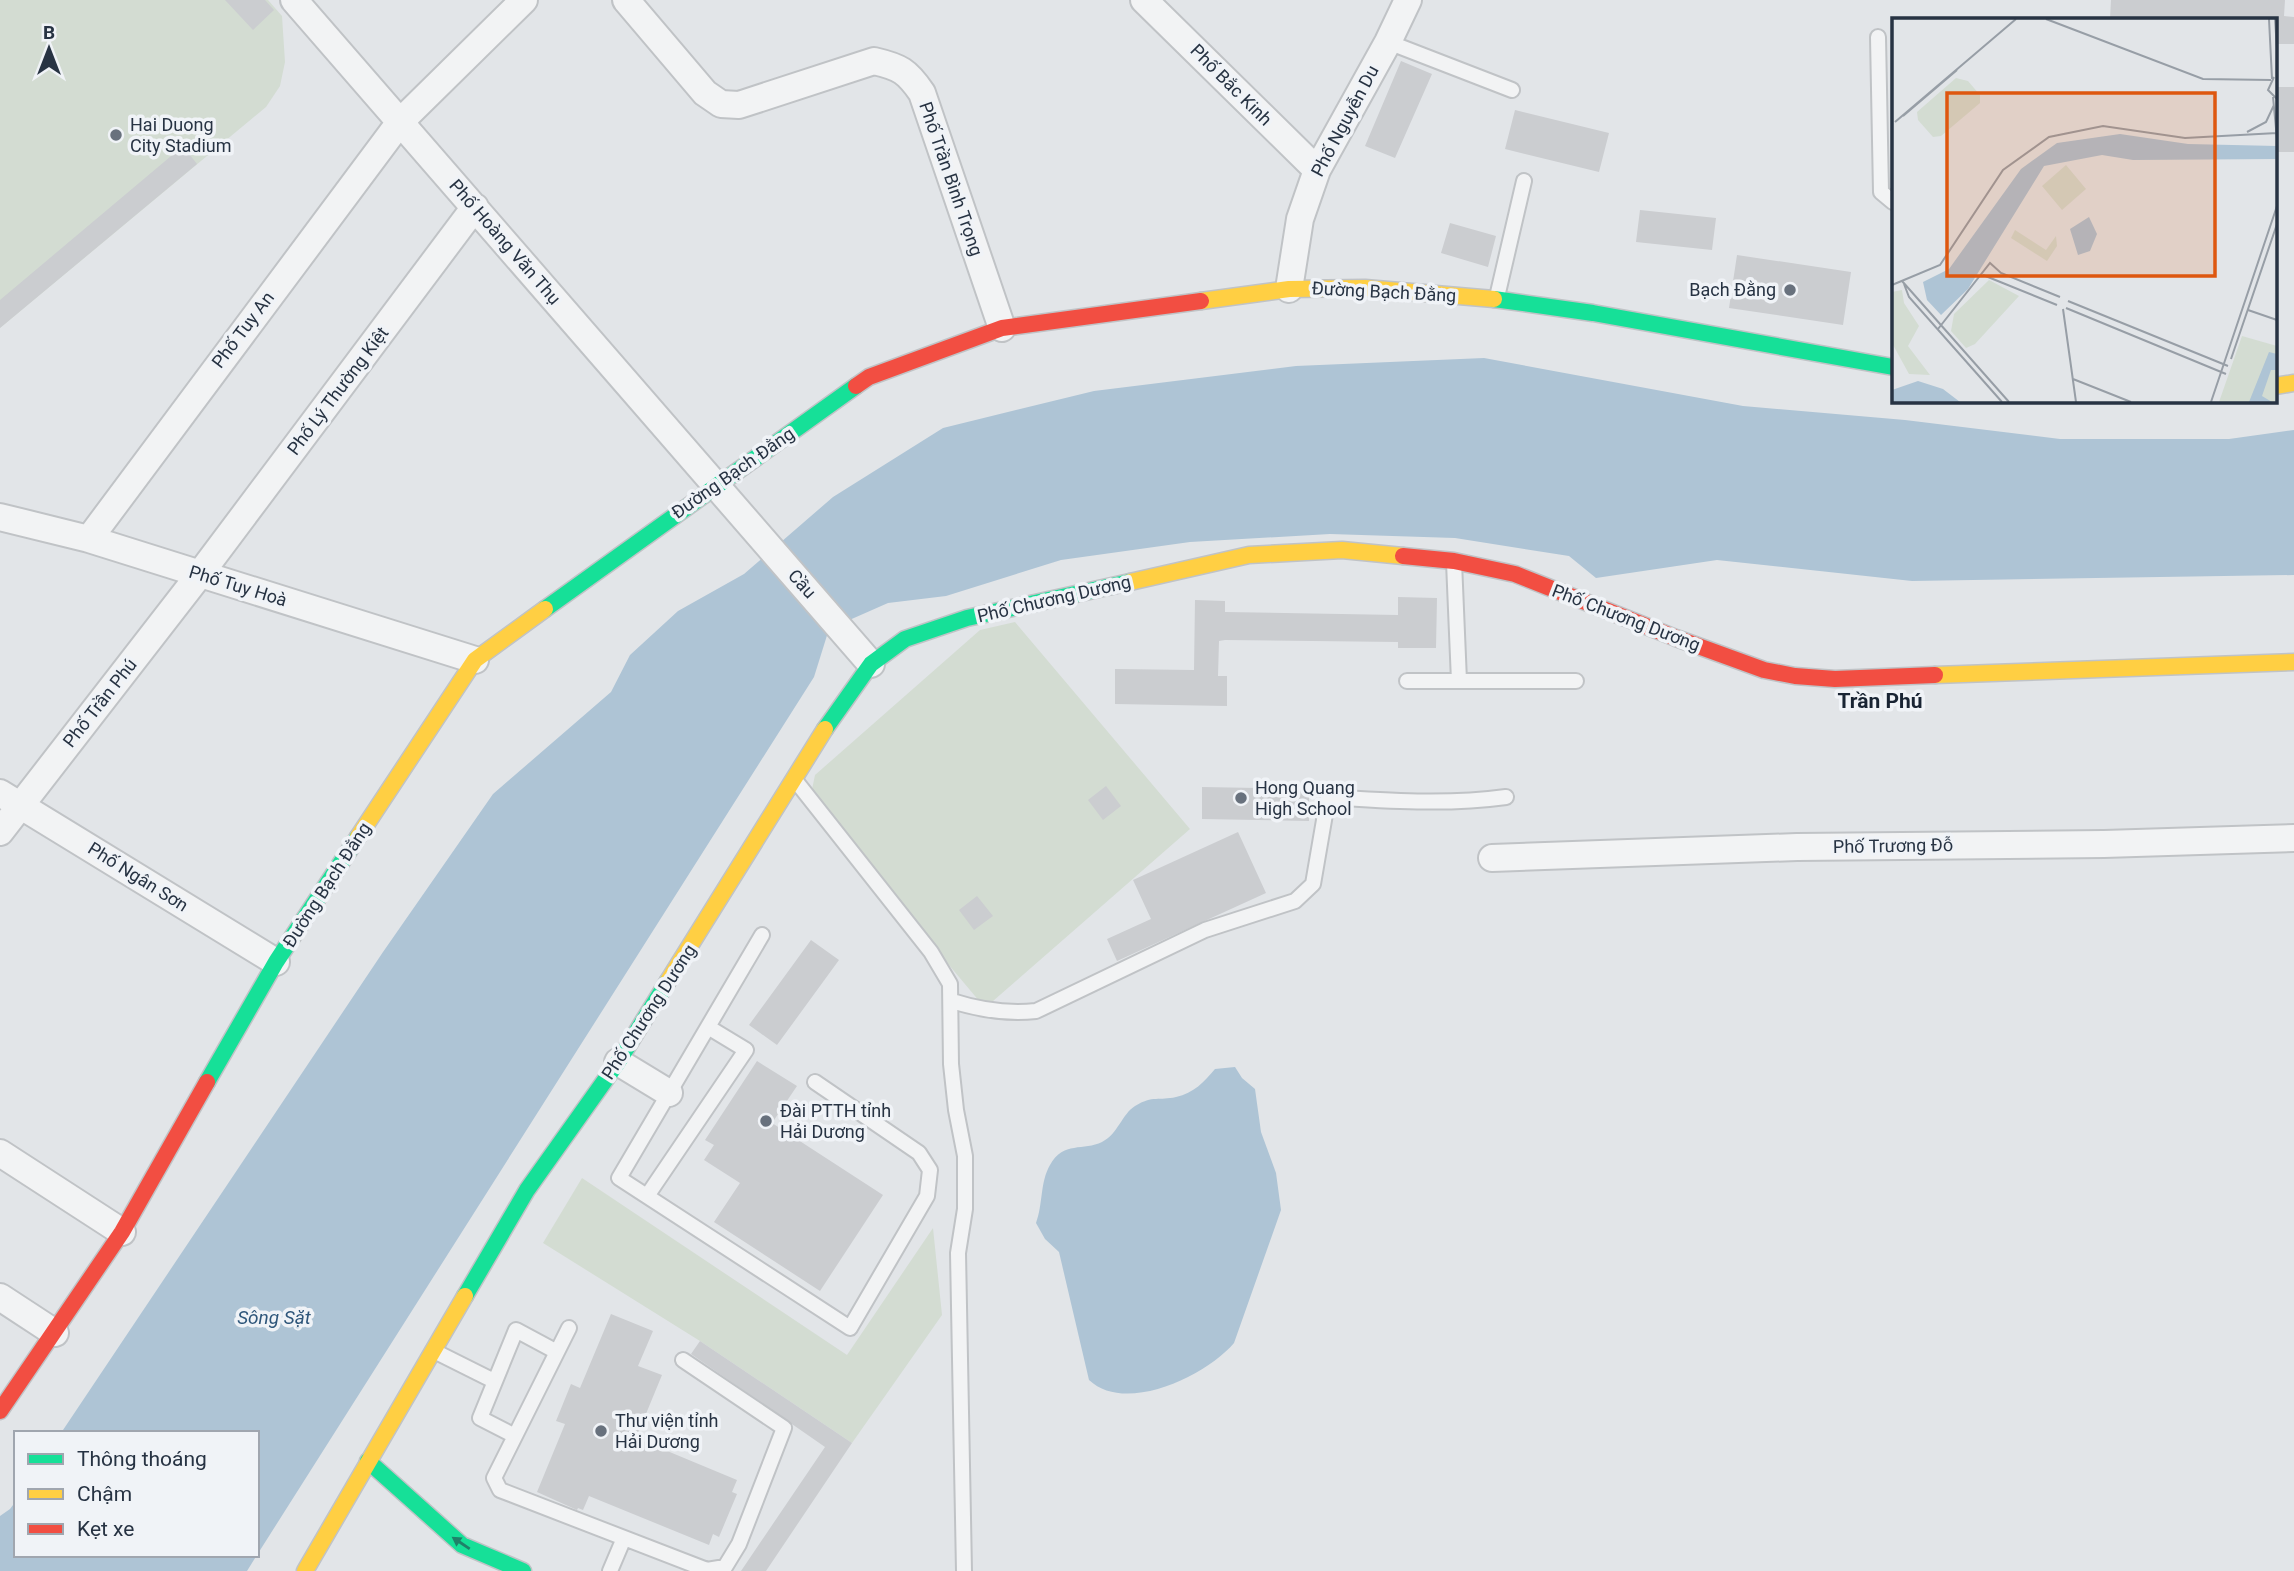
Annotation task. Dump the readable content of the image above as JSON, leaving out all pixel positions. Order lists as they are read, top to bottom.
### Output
{
  "streets": {
    "street": [
      "Phố Bắc Kinh",
      "Phố Nguyễn Du",
      "Phố Trần Bình Trọng",
      "Phố Hoàng Văn Thụ",
      "Đường Bạch Đằng",
      "Phố Tuy An",
      "Phố Lý Thường Kiệt",
      "Cầu",
      "Phố Tuy Hoà",
      "Phố Chương Dương",
      "Phố Trần Phú",
      "Phố Trương Đỗ",
      "Phố Ngân Sơn"
    ]
  },
  "crossings": [
    ["Phố Bắc Kinh", "Phố Nguyễn Du"],
    ["Phố Nguyễn Du", "Đường Bạch Đằng"],
    ["Phố Trần Bình Trọng", "Đường Bạch Đằng"],
    ["Phố Hoàng Văn Thụ", "Đường Bạch Đằng"],
    ["Phố Hoàng Văn Thụ", "Phố Tuy An"],
    ["Phố Hoàng Văn Thụ", "Phố Lý Thường Kiệt"],
    ["Phố Hoàng Văn Thụ", "Cầu"],
    ["Đường Bạch Đằng", "Phố Tuy Hoà"],
    ["Đường Bạch Đằng", "Phố Ngân Sơn"],
    ["Phố Tuy An", "Phố Tuy Hoà"],
    ["Phố Lý Thường Kiệt", "Phố Tuy Hoà"],
    ["Phố Lý Thường Kiệt", "Phố Trần Phú"],
    ["Cầu", "Phố Chương Dương"],
    ["Phố Tuy Hoà", "Phố Trần Phú"],
    ["Phố Trần Phú", "Phố Ngân Sơn"]
  ],
  "districts": ["Trần Phú"],
  "water": ["Sông Sặt"],
  "places": [
    "Hai Duong City Stadium",
    "Bạch Đằng",
    "Hong Quang High School",
    "Đài PTTH tỉnh Hải Dương",
    "Thư viện tỉnh Hải Dương"
  ],
  "legend": ["Thông thoáng", "Chậm", "Kẹt xe"],
  "north": "top"
}
